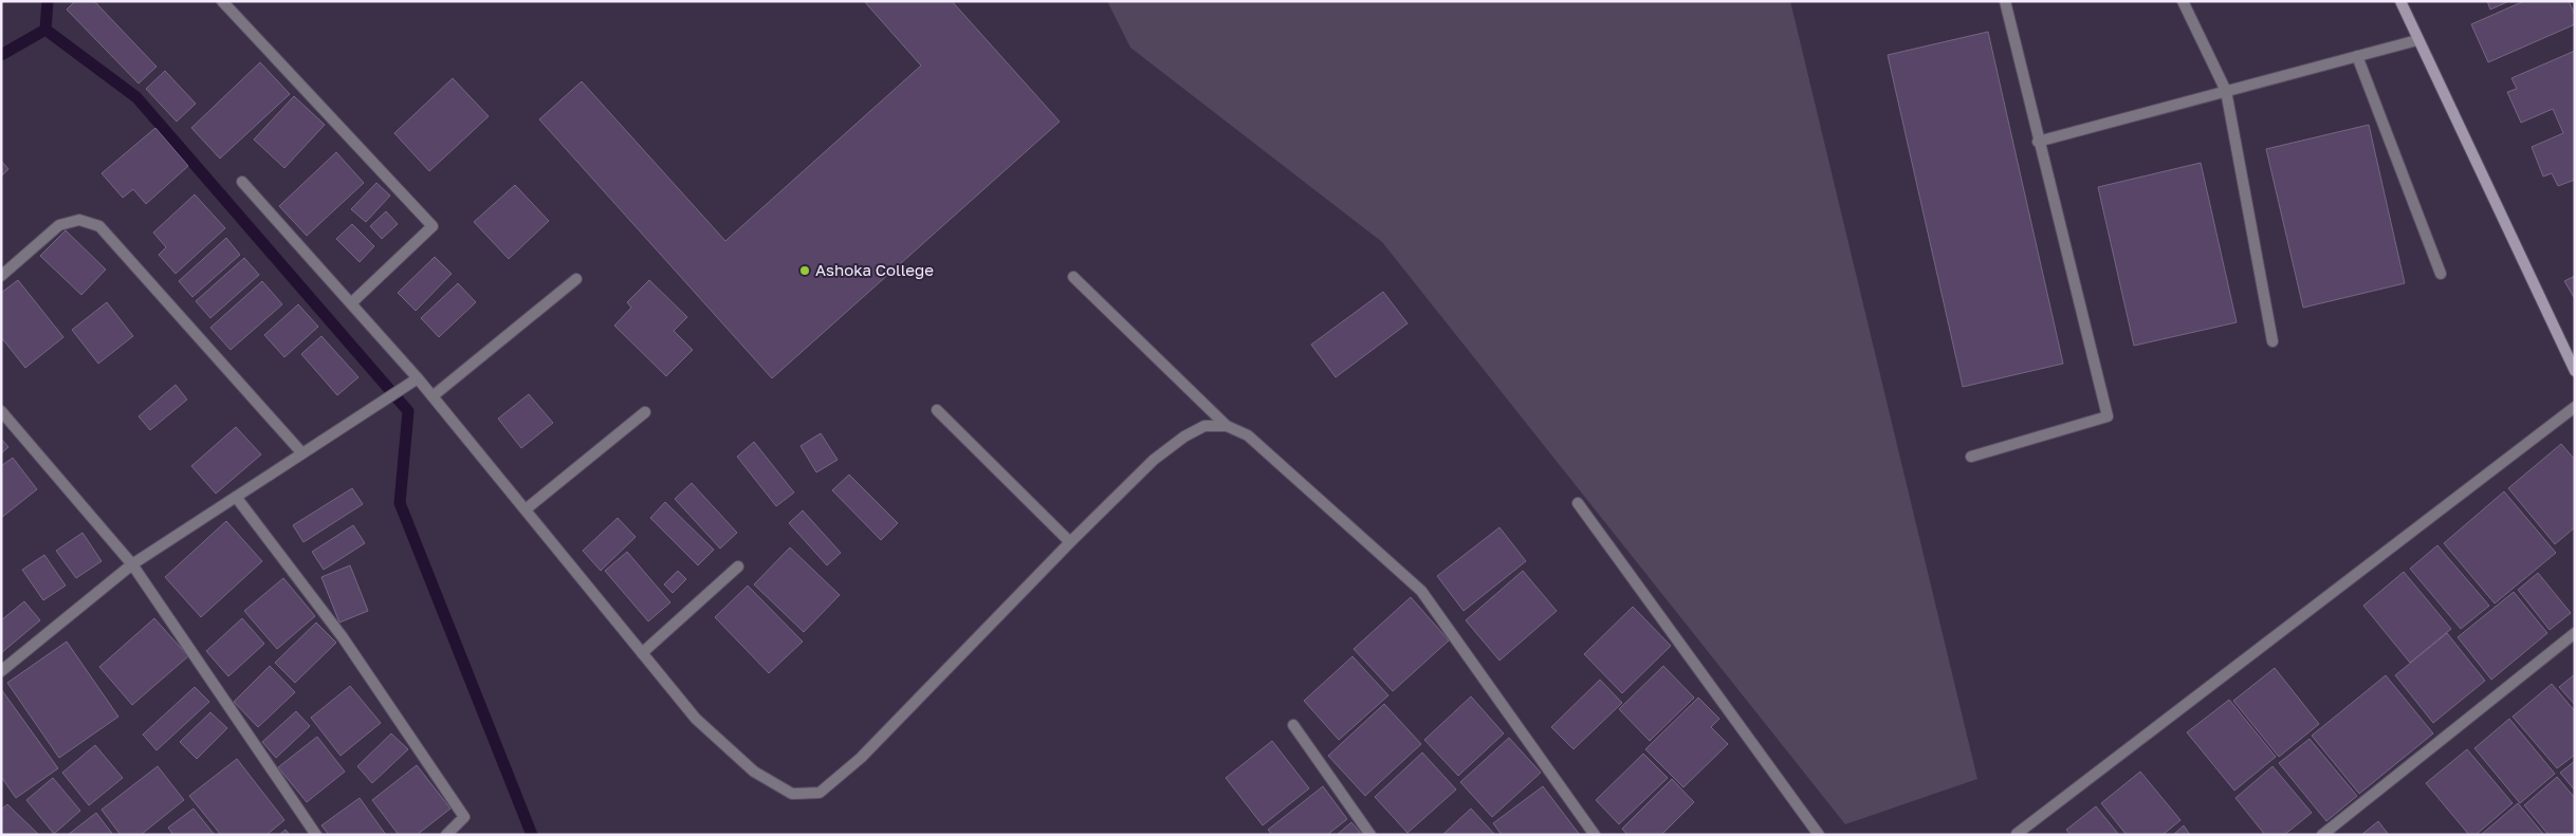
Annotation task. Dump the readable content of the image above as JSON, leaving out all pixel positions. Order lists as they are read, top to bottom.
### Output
{
  "places": ["Ashoka College"]
}
